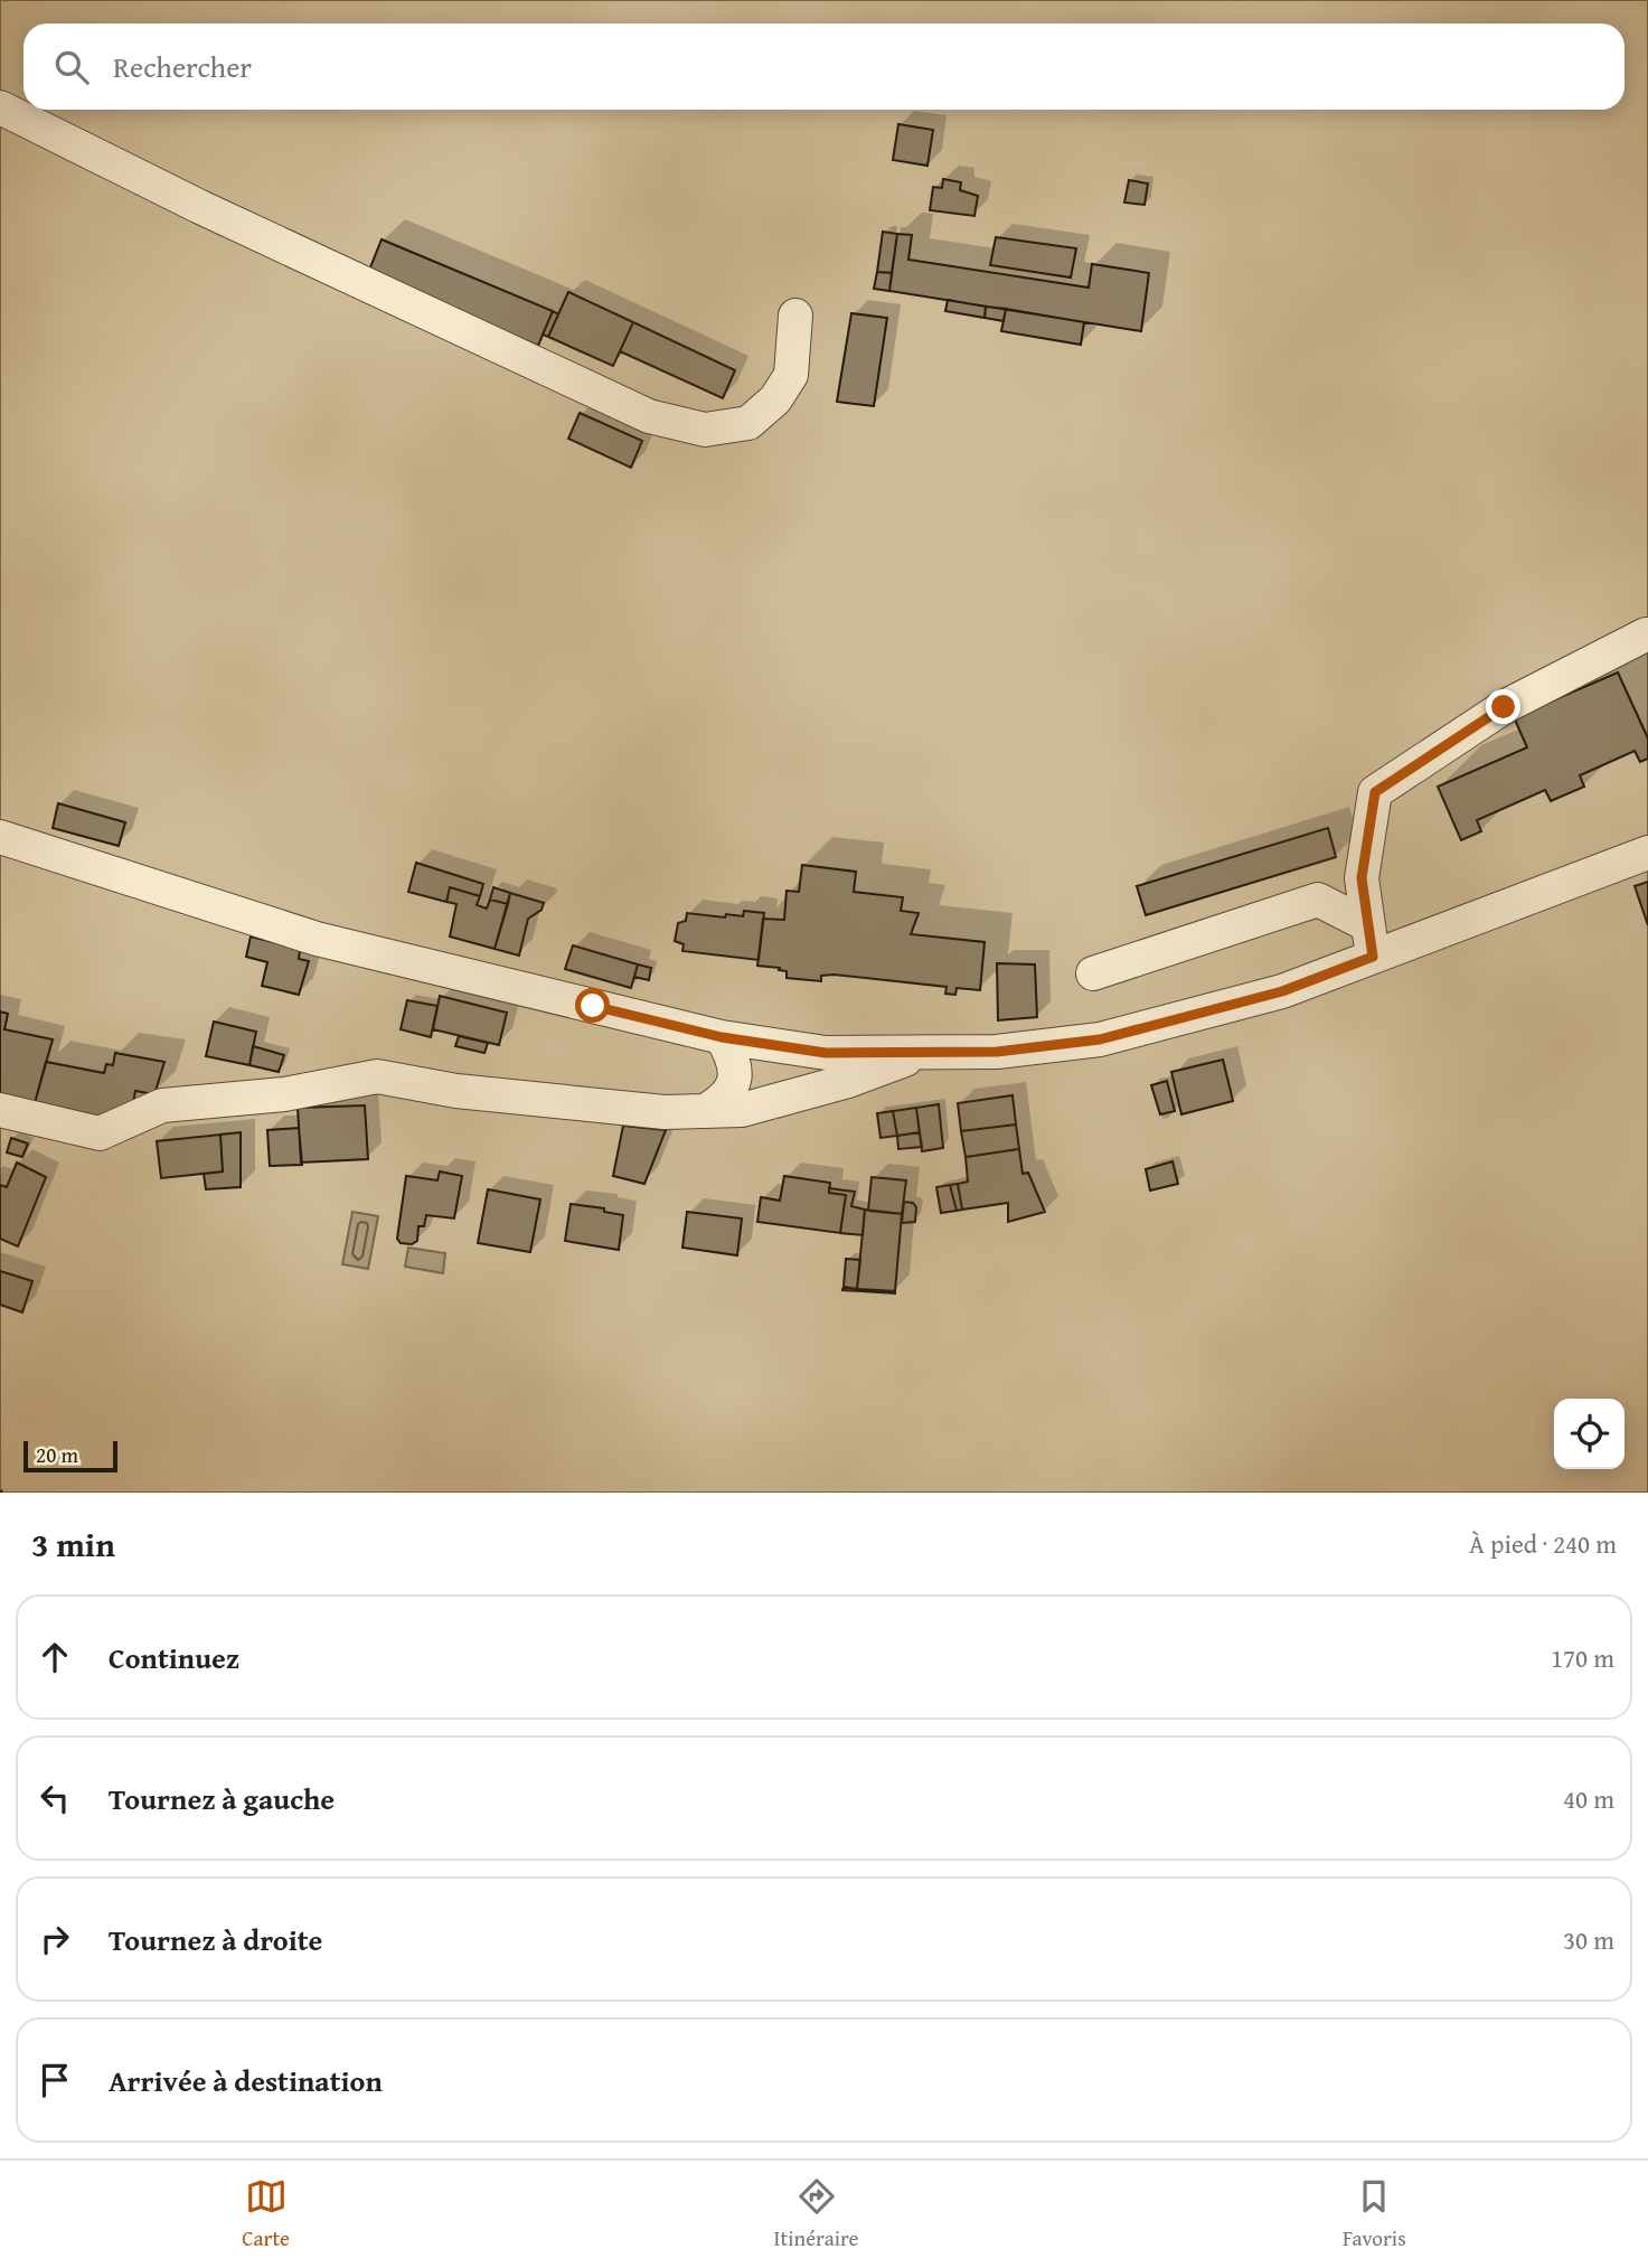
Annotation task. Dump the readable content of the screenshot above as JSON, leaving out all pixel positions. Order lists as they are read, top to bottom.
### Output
{
  "scale_bar": "20 m",
  "page": {
    "search": "Rechercher",
    "scale": "20 m",
    "heading": ["3 min", "À pied · 240 m"],
    "list": [
      ["Continuez", "170 m"],
      ["Tournez à gauche", "40 m"],
      ["Tournez à droite", "30 m"],
      "Arrivée à destination"
    ],
    "nav": ["Carte", "Itinéraire", "Favoris"]
  }
}
